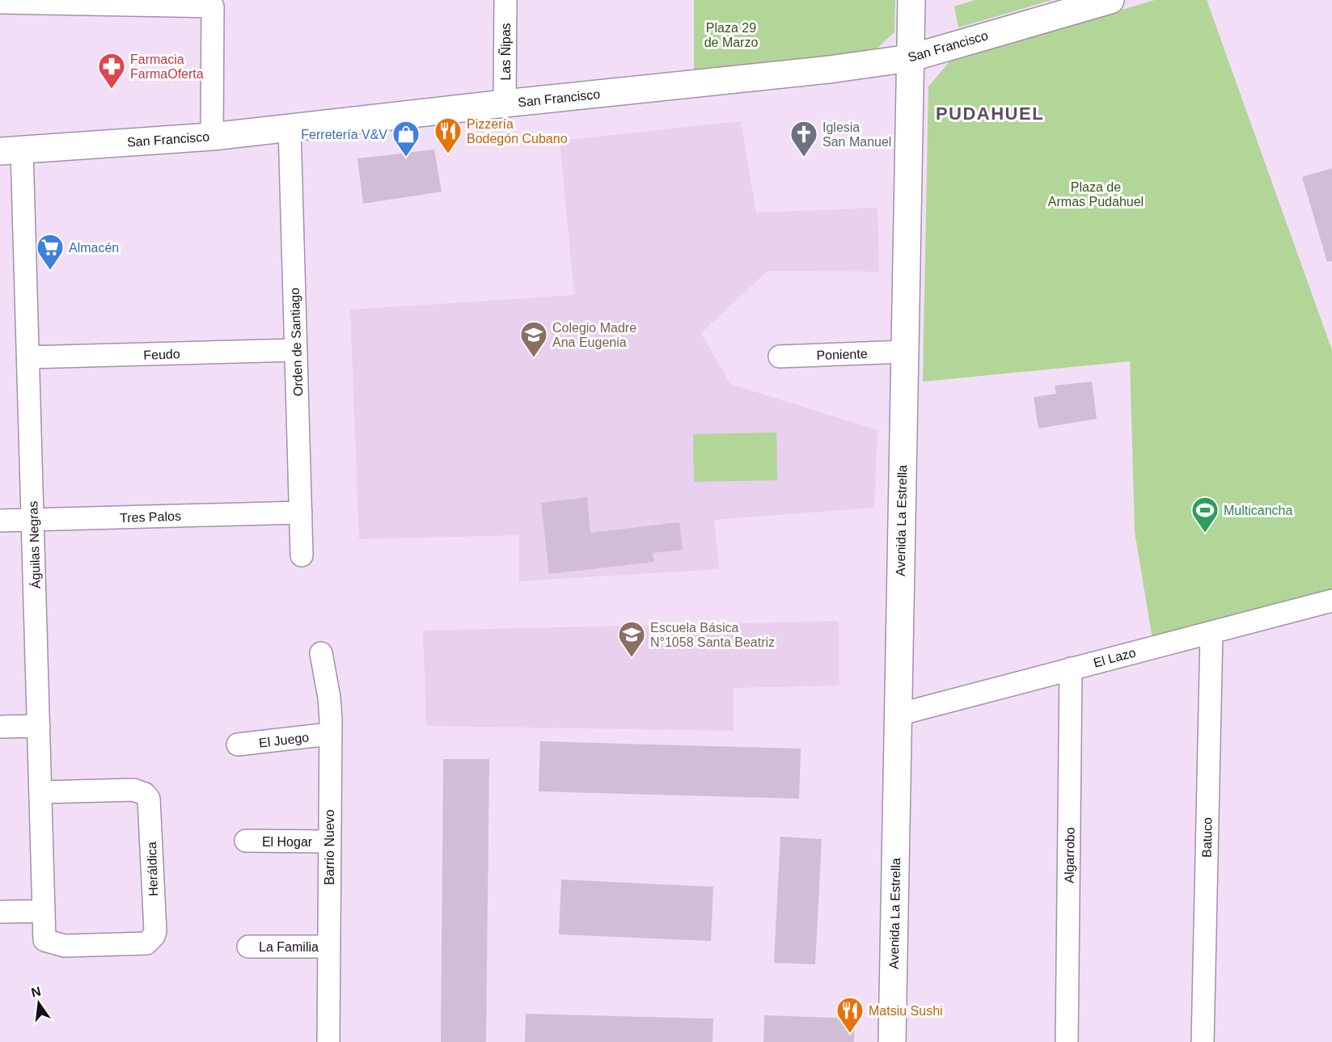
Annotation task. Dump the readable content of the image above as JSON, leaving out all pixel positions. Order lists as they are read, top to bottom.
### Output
{
  "streets": {
    "main road": ["San Francisco", "Avenida La Estrella"],
    "street": [
      "Las Ñipas",
      "Orden de Santiago",
      "Feudo",
      "Poniente",
      "Tres Palos",
      "Águilas Negras",
      "El Lazo",
      "El Juego",
      "Batuco",
      "El Hogar",
      "Barrio Nuevo",
      "Algarrobo",
      "Heráldica",
      "La Familia"
    ]
  },
  "crossings": [
    ["San Francisco", "Las Ñipas"],
    ["San Francisco", "Orden de Santiago"],
    ["San Francisco", "Avenida La Estrella"],
    ["San Francisco", "Águilas Negras"],
    ["Orden de Santiago", "Feudo"],
    ["Orden de Santiago", "Tres Palos"],
    ["Feudo", "Águilas Negras"],
    ["Poniente", "Avenida La Estrella"],
    ["Tres Palos", "Águilas Negras"],
    ["Avenida La Estrella", "El Lazo"],
    ["Águilas Negras", "Heráldica"],
    ["El Lazo", "Batuco"],
    ["El Lazo", "Algarrobo"],
    ["El Juego", "Barrio Nuevo"],
    ["El Hogar", "Barrio Nuevo"],
    ["Barrio Nuevo", "La Familia"]
  ],
  "districts": ["PUDAHUEL"],
  "parks": ["Plaza 29 de Marzo", "Plaza de Armas Pudahuel"],
  "places": {
    "pharmacy": ["Farmacia FarmaOferta"],
    "restaurant": ["Pizzería Bodegón Cubano", "Matsiu Sushi"],
    "shop": ["Ferretería V&V"],
    "church": ["Iglesia San Manuel"],
    "supermarket": ["Almacén"],
    "school or university": ["Colegio Madre Ana Eugenia", "Escuela Básica N°1058 Santa Beatriz"],
    "sports": ["Multicancha"]
  },
  "north": "top"
}
